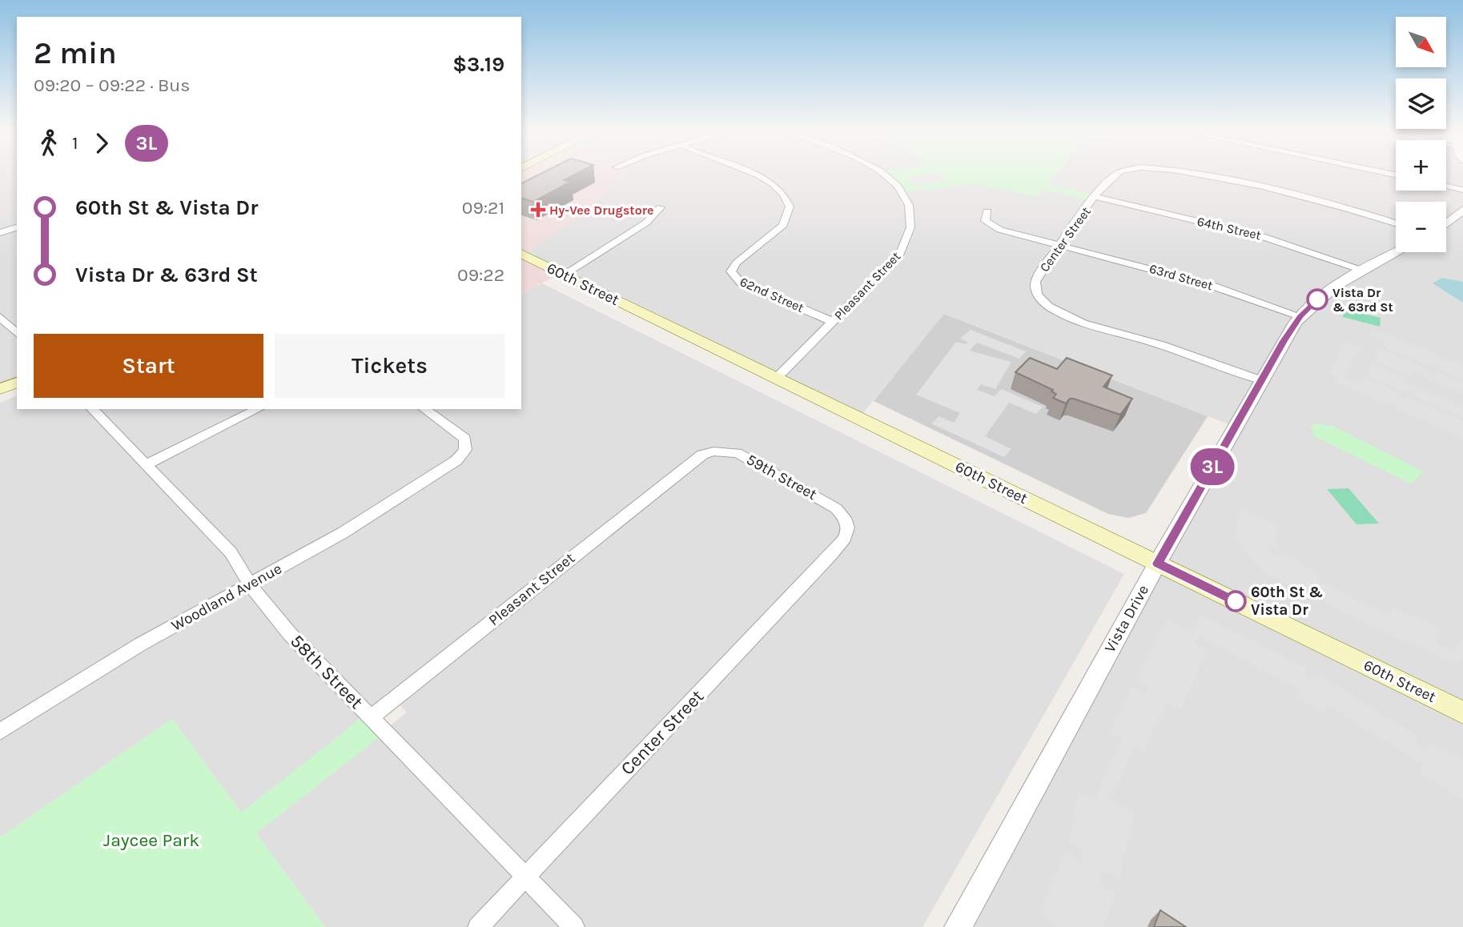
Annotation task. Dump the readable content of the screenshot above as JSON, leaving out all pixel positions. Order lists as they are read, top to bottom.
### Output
{
  "streets": {
    "main road": ["60th Street"],
    "street": [
      "64th Street",
      "Center Street",
      "63rd Street",
      "Pleasant Street",
      "62nd Street",
      "59th Street",
      "Woodland Avenue",
      "Vista Drive",
      "58th Street"
    ]
  },
  "crossings": [
    ["64th Street", "Center Street"],
    ["64th Street", "Vista Drive"],
    ["Center Street", "63rd Street"],
    ["Center Street", "59th Street"],
    ["Center Street", "Vista Drive"],
    ["Center Street", "58th Street"],
    ["63rd Street", "Vista Drive"],
    ["60th Street", "Pleasant Street"],
    ["60th Street", "Vista Drive"],
    ["Pleasant Street", "62nd Street"],
    ["Pleasant Street", "59th Street"],
    ["Pleasant Street", "58th Street"],
    ["Woodland Avenue", "58th Street"]
  ],
  "parks": ["Jaycee Park"],
  "places": {
    "health": ["Hy-Vee Drugstore"],
    "other": ["Vista Dr & 63rd St", "60th St & Vista Dr"]
  },
  "lines": ["bus line 3L"],
  "north": "bottom right",
  "page": {
    "on_map": "3L",
    "map_buttons": ["+", "−"],
    "heading": ["2 min", "09:20 – 09:22 · Bus", "$3.19"],
    "legs": ["1", "3L"],
    "list": [
      {
        "name": "60th St & Vista Dr",
        "value": "09:21"
      },
      {
        "name": "Vista Dr & 63rd St",
        "value": "09:22"
      }
    ],
    "buttons": ["Start", "Tickets"]
  }
}
